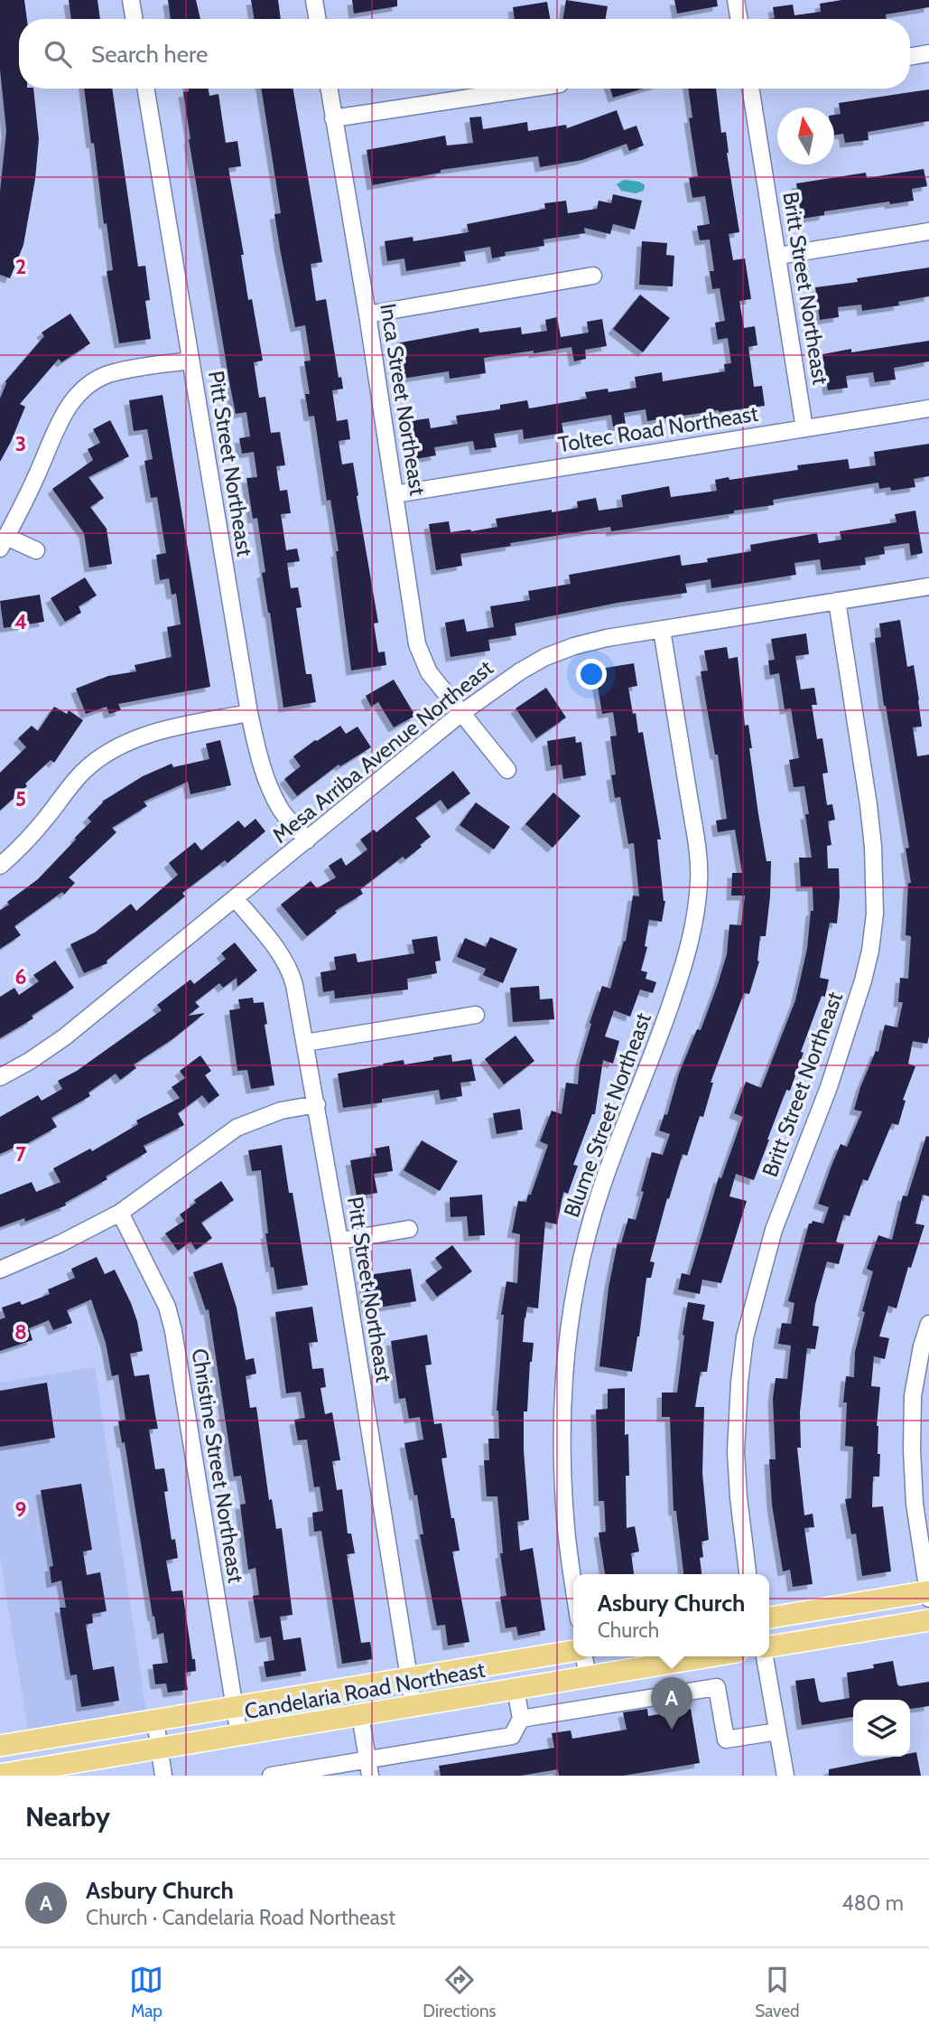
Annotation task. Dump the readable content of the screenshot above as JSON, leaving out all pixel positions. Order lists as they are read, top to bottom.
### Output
{
  "streets": {
    "main road": ["Candelaria Road Northeast"],
    "street": [
      "Britt Street Northeast",
      "Inca Street Northeast",
      "Toltec Road Northeast",
      "Pitt Street Northeast",
      "Mesa Arriba Avenue Northeast",
      "Blume Street Northeast",
      "Christine Street Northeast"
    ]
  },
  "crossings": [
    ["Britt Street Northeast", "Toltec Road Northeast"],
    ["Britt Street Northeast", "Mesa Arriba Avenue Northeast"],
    ["Inca Street Northeast", "Toltec Road Northeast"],
    ["Inca Street Northeast", "Mesa Arriba Avenue Northeast"],
    ["Pitt Street Northeast", "Mesa Arriba Avenue Northeast"],
    ["Pitt Street Northeast", "Candelaria Road Northeast"],
    ["Mesa Arriba Avenue Northeast", "Blume Street Northeast"],
    ["Christine Street Northeast", "Candelaria Road Northeast"]
  ],
  "north": "top",
  "page": {
    "search": "Search here",
    "popup": ["Asbury Church", "Church"],
    "pins": "A",
    "heading": "Nearby",
    "list": [
      {
        "mark": "A",
        "name": "Asbury Church",
        "note": "Church · Candelaria Road Northeast",
        "value": "480 m"
      }
    ],
    "nav": ["Map", "Directions", "Saved"]
  },
  "grid": {
    "rows": [
      "2",
      "3",
      "4",
      "5",
      "6",
      "7",
      "8",
      "9"
    ]
  }
}
